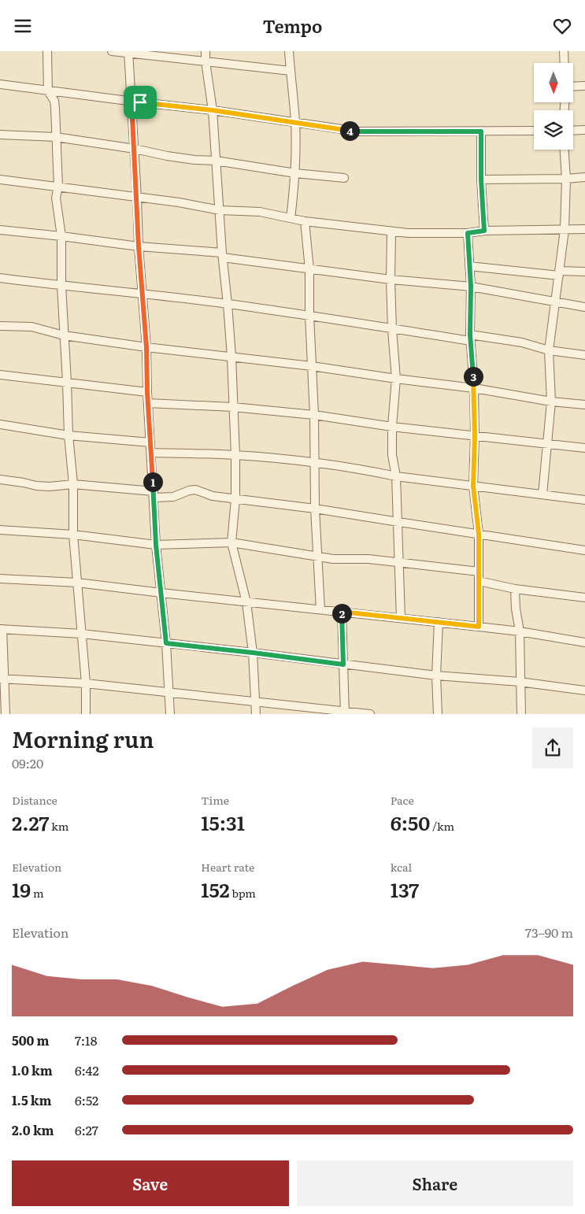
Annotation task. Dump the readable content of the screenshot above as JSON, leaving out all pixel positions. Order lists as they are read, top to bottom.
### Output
{
  "north": "bottom",
  "page": {
    "header": "Tempo",
    "pins": [
      "4",
      "3",
      "1",
      "2"
    ],
    "heading": ["Morning run", "09:20"],
    "stats": [
      ["Distance", "2.27 km"],
      ["Time", "15:31"],
      ["Pace", "6:50 /km"],
      ["Elevation", "19 m"],
      ["Heart rate", "152 bpm"],
      ["kcal", "137"]
    ],
    "chart": ["Elevation", "73–90 m"],
    "list": [
      {
        "name": "500 m",
        "note": "7:18"
      },
      {
        "name": "1.0 km",
        "note": "6:42"
      },
      {
        "name": "1.5 km",
        "note": "6:52"
      },
      {
        "name": "2.0 km",
        "note": "6:27"
      }
    ],
    "buttons": ["Save", "Share"]
  }
}
